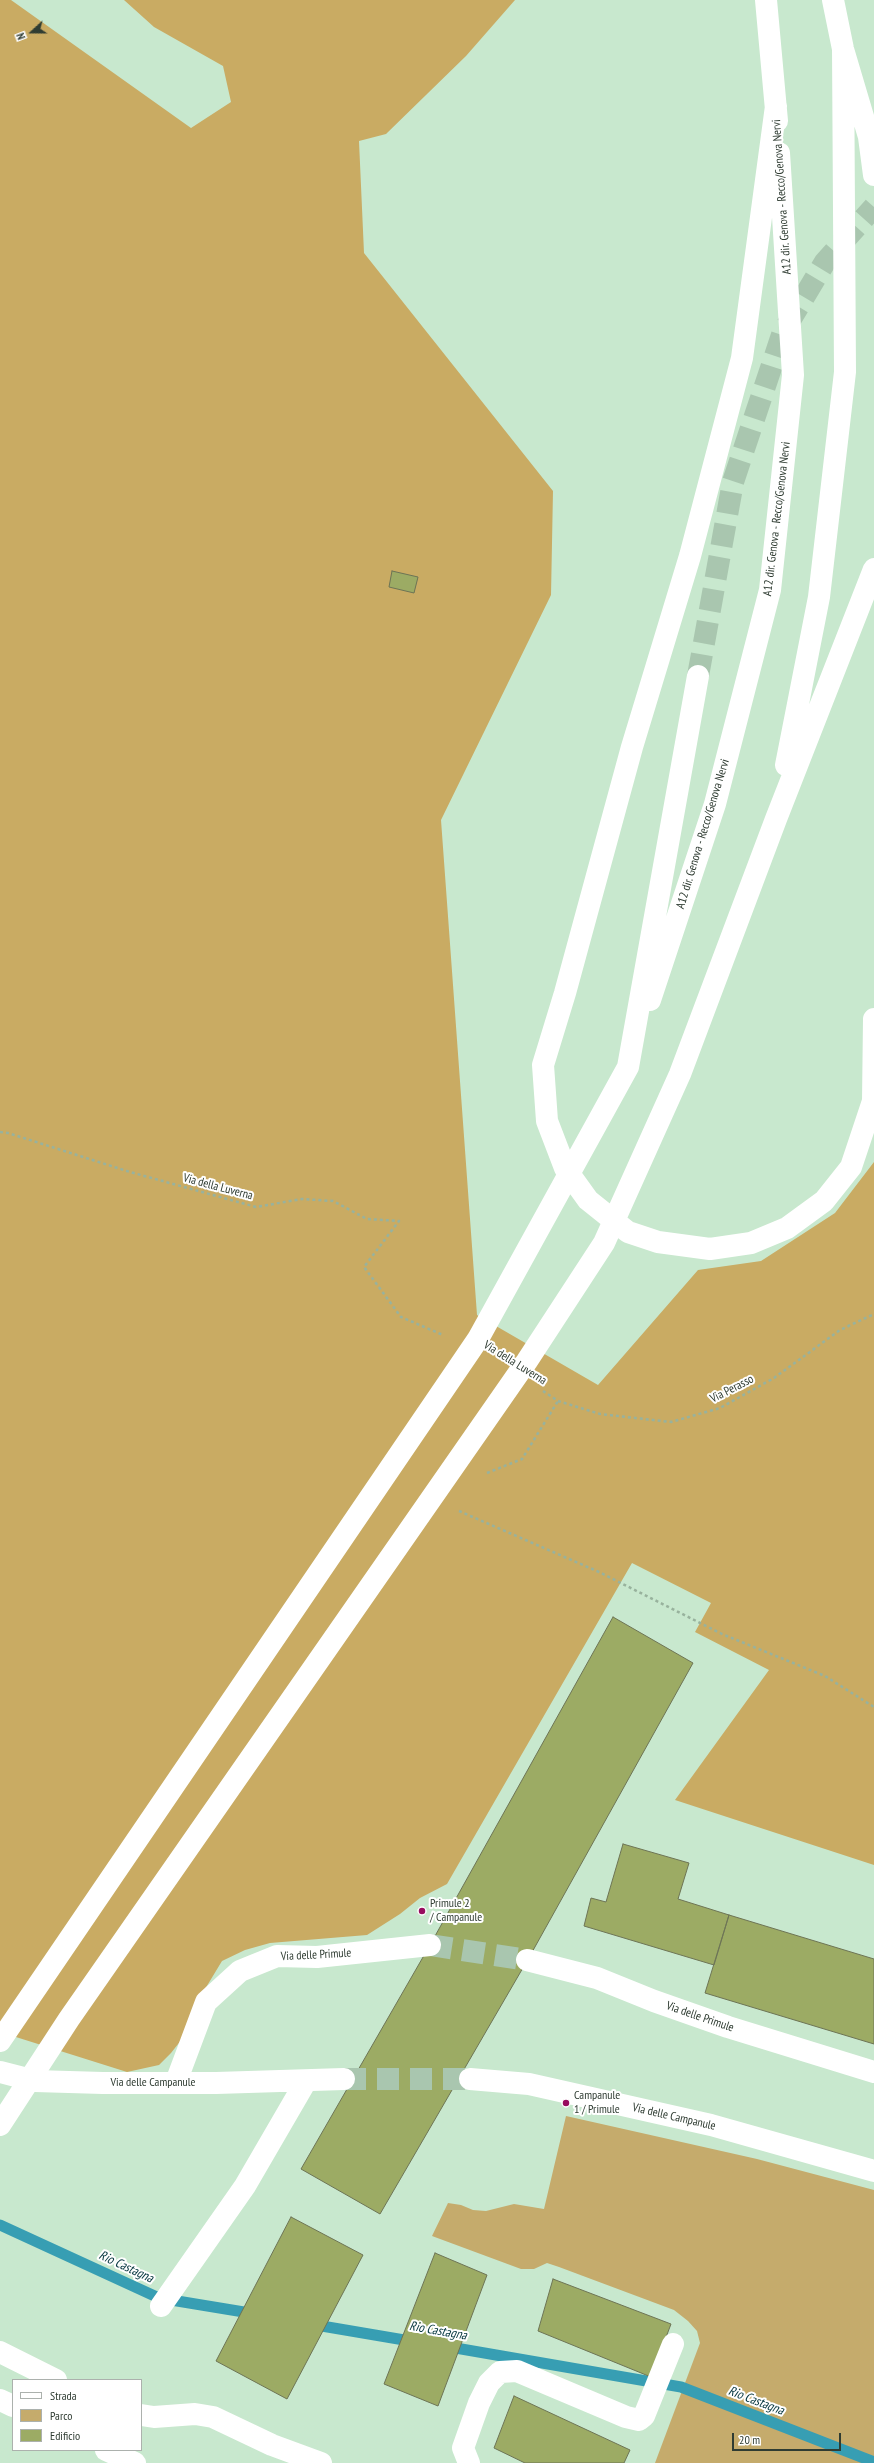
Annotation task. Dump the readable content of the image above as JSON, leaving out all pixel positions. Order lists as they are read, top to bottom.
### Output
{
  "streets": {
    "main road": ["A12 dir. Genova - Recco/Genova Nervi", "Via delle Primule", "Via delle Campanule"],
    "path": ["Via della Luverna", "Via Perasso"]
  },
  "crossings": [
    ["Via della Luverna", "Via Perasso"],
    ["Via delle Primule", "Via delle Campanule"]
  ],
  "water": ["Rio Castagna"],
  "places": ["Primule 2 / Campanule", "Campanule 1 / Primule"],
  "legend": ["Strada", "Parco", "Edificio"],
  "scale_bar": "20 m",
  "north": "left"
}
